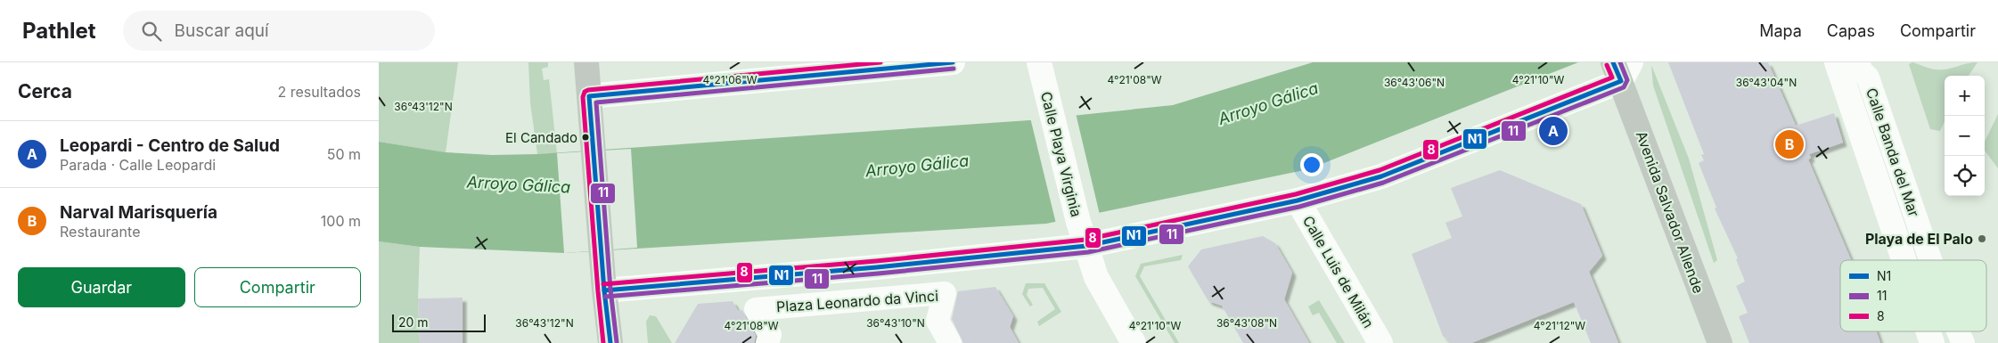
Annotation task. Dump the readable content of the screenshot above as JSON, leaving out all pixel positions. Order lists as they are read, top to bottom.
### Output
{
  "streets": {
    "main road": ["Avenida Salvador Allende"],
    "street": [
      "Calle Banda del Mar",
      "Calle Playa Virginia",
      "Calle Luis de Milán",
      "Plaza Leonardo da Vinci"
    ]
  },
  "water": ["Arroyo Gálica"],
  "places": ["El Candado", "Playa de El Palo"],
  "lines": ["transit line N1", "transit line 11", "transit line 8"],
  "legend": ["N1", "11", "8"],
  "scale_bar": "20 m",
  "page": {
    "header": "Pathlet",
    "search": "Buscar aquí",
    "nav": ["Mapa", "Capas", "Compartir"],
    "heading": ["Cerca", "2 resultados"],
    "map_buttons": ["+", "−"],
    "pins": ["A", "B"],
    "list": [
      {
        "mark": "A",
        "name": "Leopardi - Centro de Salud",
        "note": "Parada · Calle Leopardi",
        "value": "50 m"
      },
      {
        "mark": "B",
        "name": "Narval Marisquería",
        "note": "Restaurante",
        "value": "100 m"
      }
    ],
    "buttons": ["Guardar", "Compartir"],
    "scale": "20 m"
  },
  "coordinates": [
    "4°21'06\"W",
    "4°21'08\"W",
    "4°21'10\"W",
    "36°43'06\"N",
    "36°43'04\"N",
    "36°43'12\"N",
    "36°43'10\"N",
    "36°43'08\"N",
    "4°21'12\"W"
  ]
}
